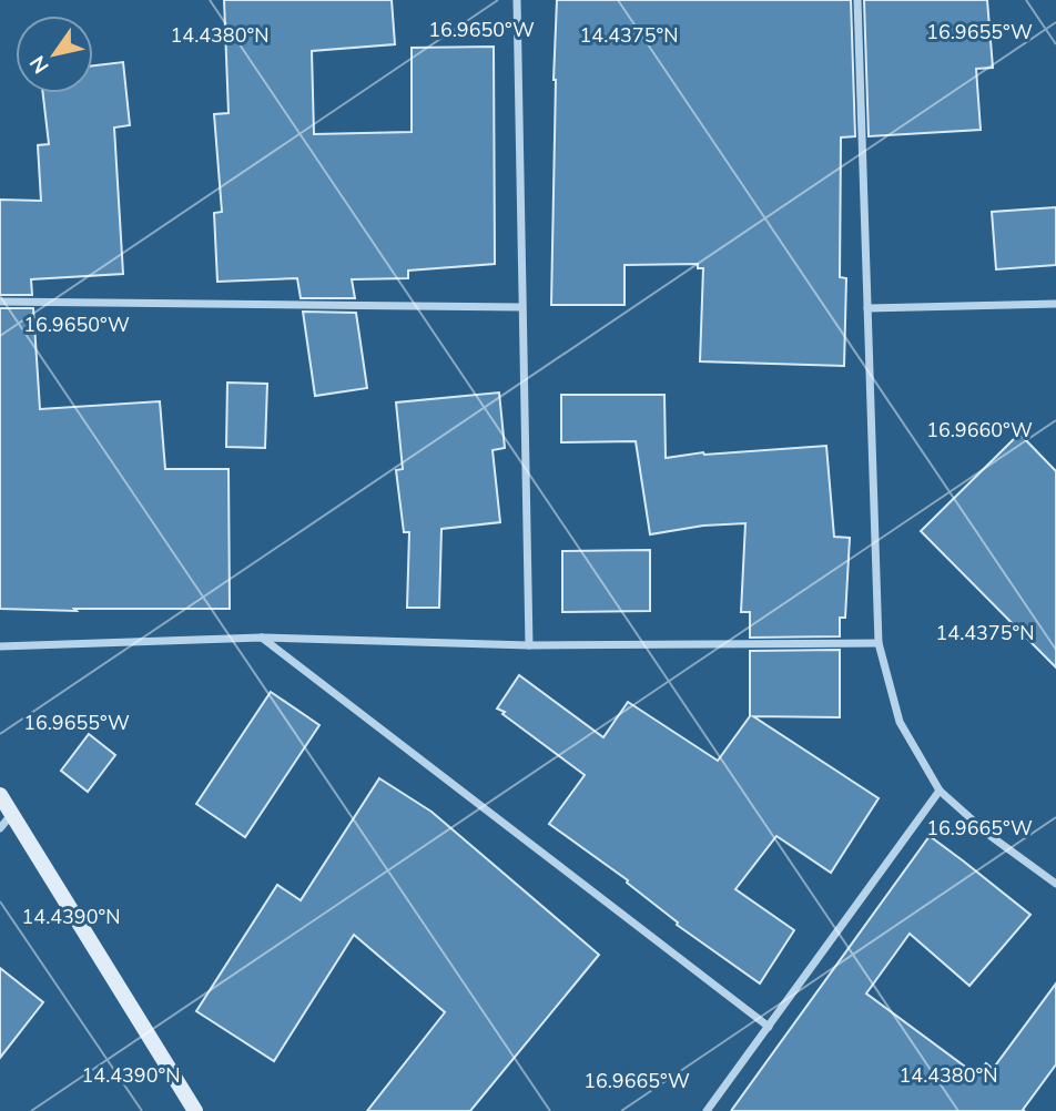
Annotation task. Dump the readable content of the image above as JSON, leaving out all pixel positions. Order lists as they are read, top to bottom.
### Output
{
  "north": "bottom left",
  "coordinates": [
    "16.9650°W",
    "16.9655°W",
    "14.4380°N",
    "14.4375°N",
    "16.9660°W",
    "16.9665°W",
    "14.4390°N"
  ]
}
